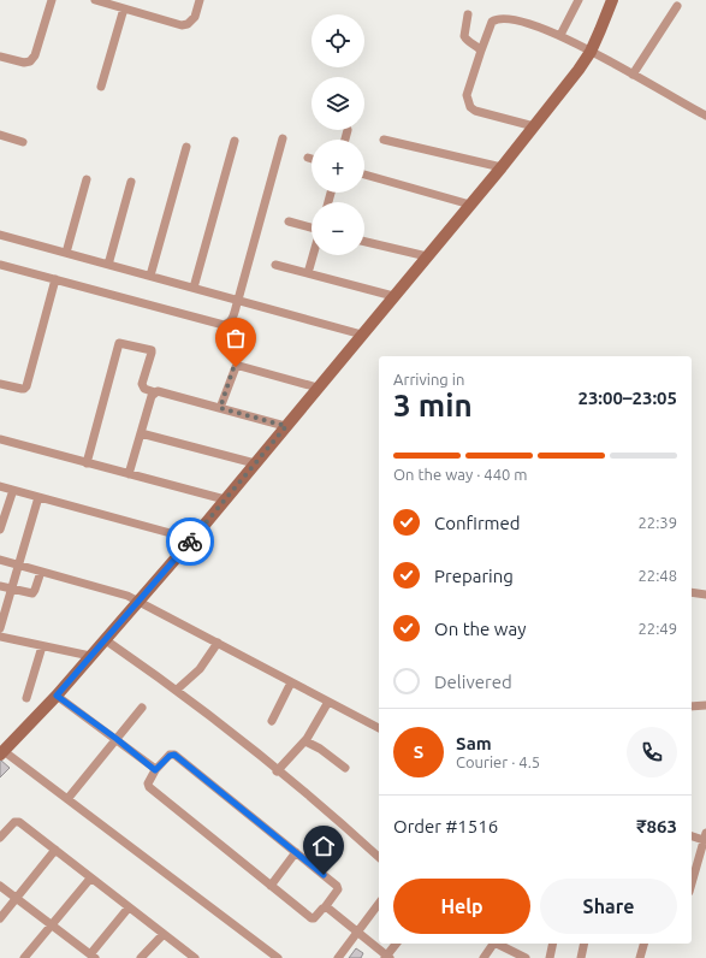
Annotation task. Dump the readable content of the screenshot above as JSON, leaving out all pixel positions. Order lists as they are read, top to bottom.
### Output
{
  "page": {
    "map_buttons": ["+", "−"],
    "heading": ["3 min", "Arriving in", "23:00–23:05"],
    "panel": [
      "Sam",
      "Courier · 4.5",
      "Order #1516",
      "₹863"
    ],
    "bar": "On the way · 440 m",
    "list": [
      ["Confirmed", "22:39"],
      ["Preparing", "22:48"],
      ["On the way", "22:49"],
      "Delivered"
    ],
    "round": "S",
    "buttons": ["Help", "Share"]
  }
}
